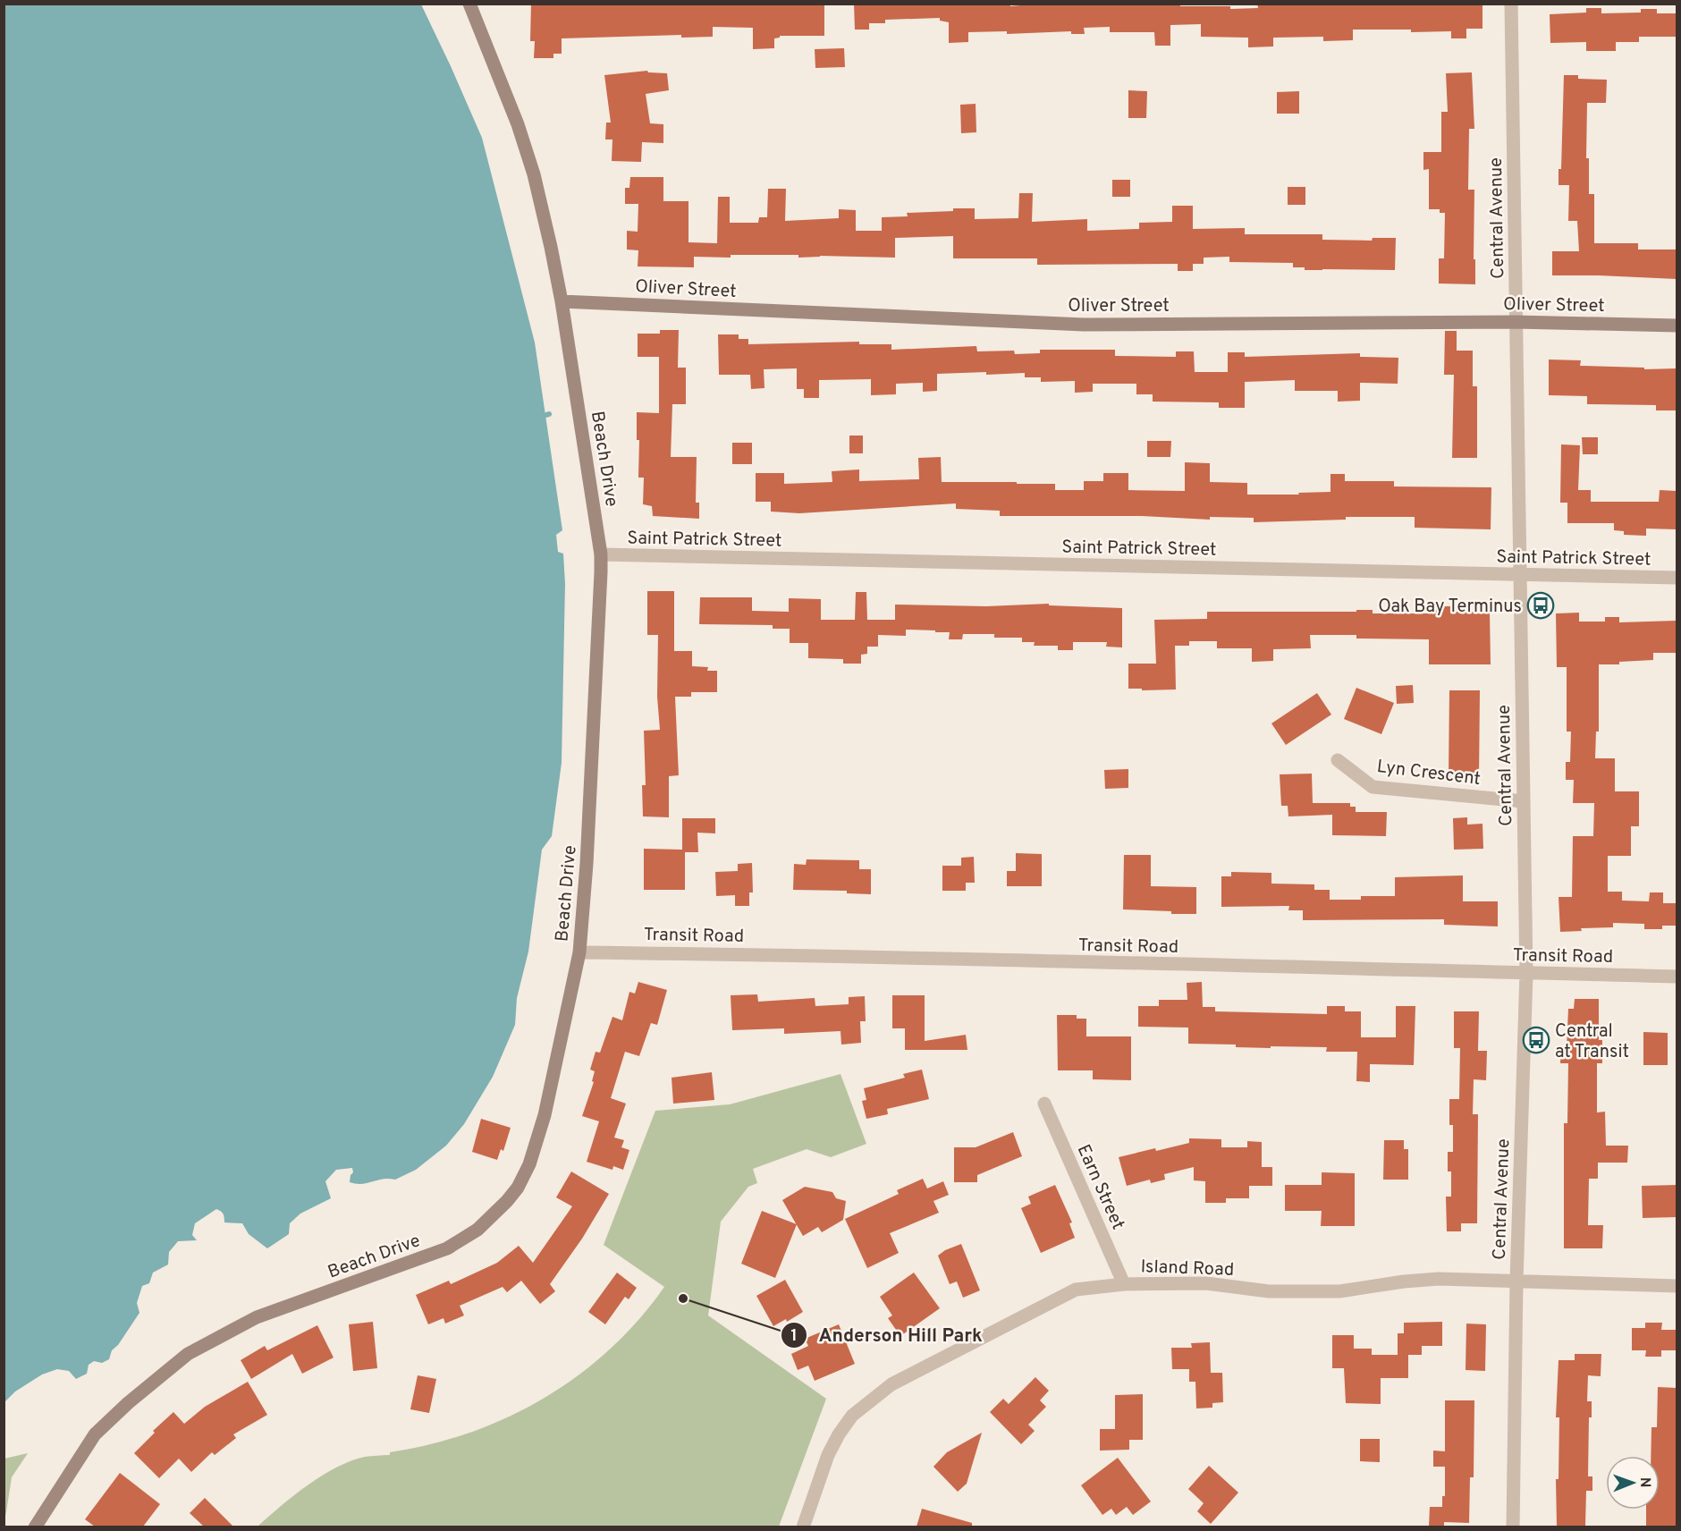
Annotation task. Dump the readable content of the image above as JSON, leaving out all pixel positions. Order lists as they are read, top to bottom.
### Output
{
  "streets": {
    "main road": ["Oliver Street", "Beach Drive"],
    "street": [
      "Central Avenue",
      "Saint Patrick Street",
      "Lyn Crescent",
      "Transit Road",
      "Earn Street",
      "Island Road"
    ]
  },
  "crossings": [
    ["Central Avenue", "Oliver Street"],
    ["Central Avenue", "Saint Patrick Street"],
    ["Central Avenue", "Lyn Crescent"],
    ["Central Avenue", "Transit Road"],
    ["Central Avenue", "Island Road"],
    ["Oliver Street", "Beach Drive"],
    ["Beach Drive", "Saint Patrick Street"],
    ["Beach Drive", "Transit Road"],
    ["Earn Street", "Island Road"]
  ],
  "places": {
    "bus stop": ["Oak Bay Terminus", "Central at Transit"],
    "other": ["Anderson Hill Park"]
  },
  "north": "right"
}
